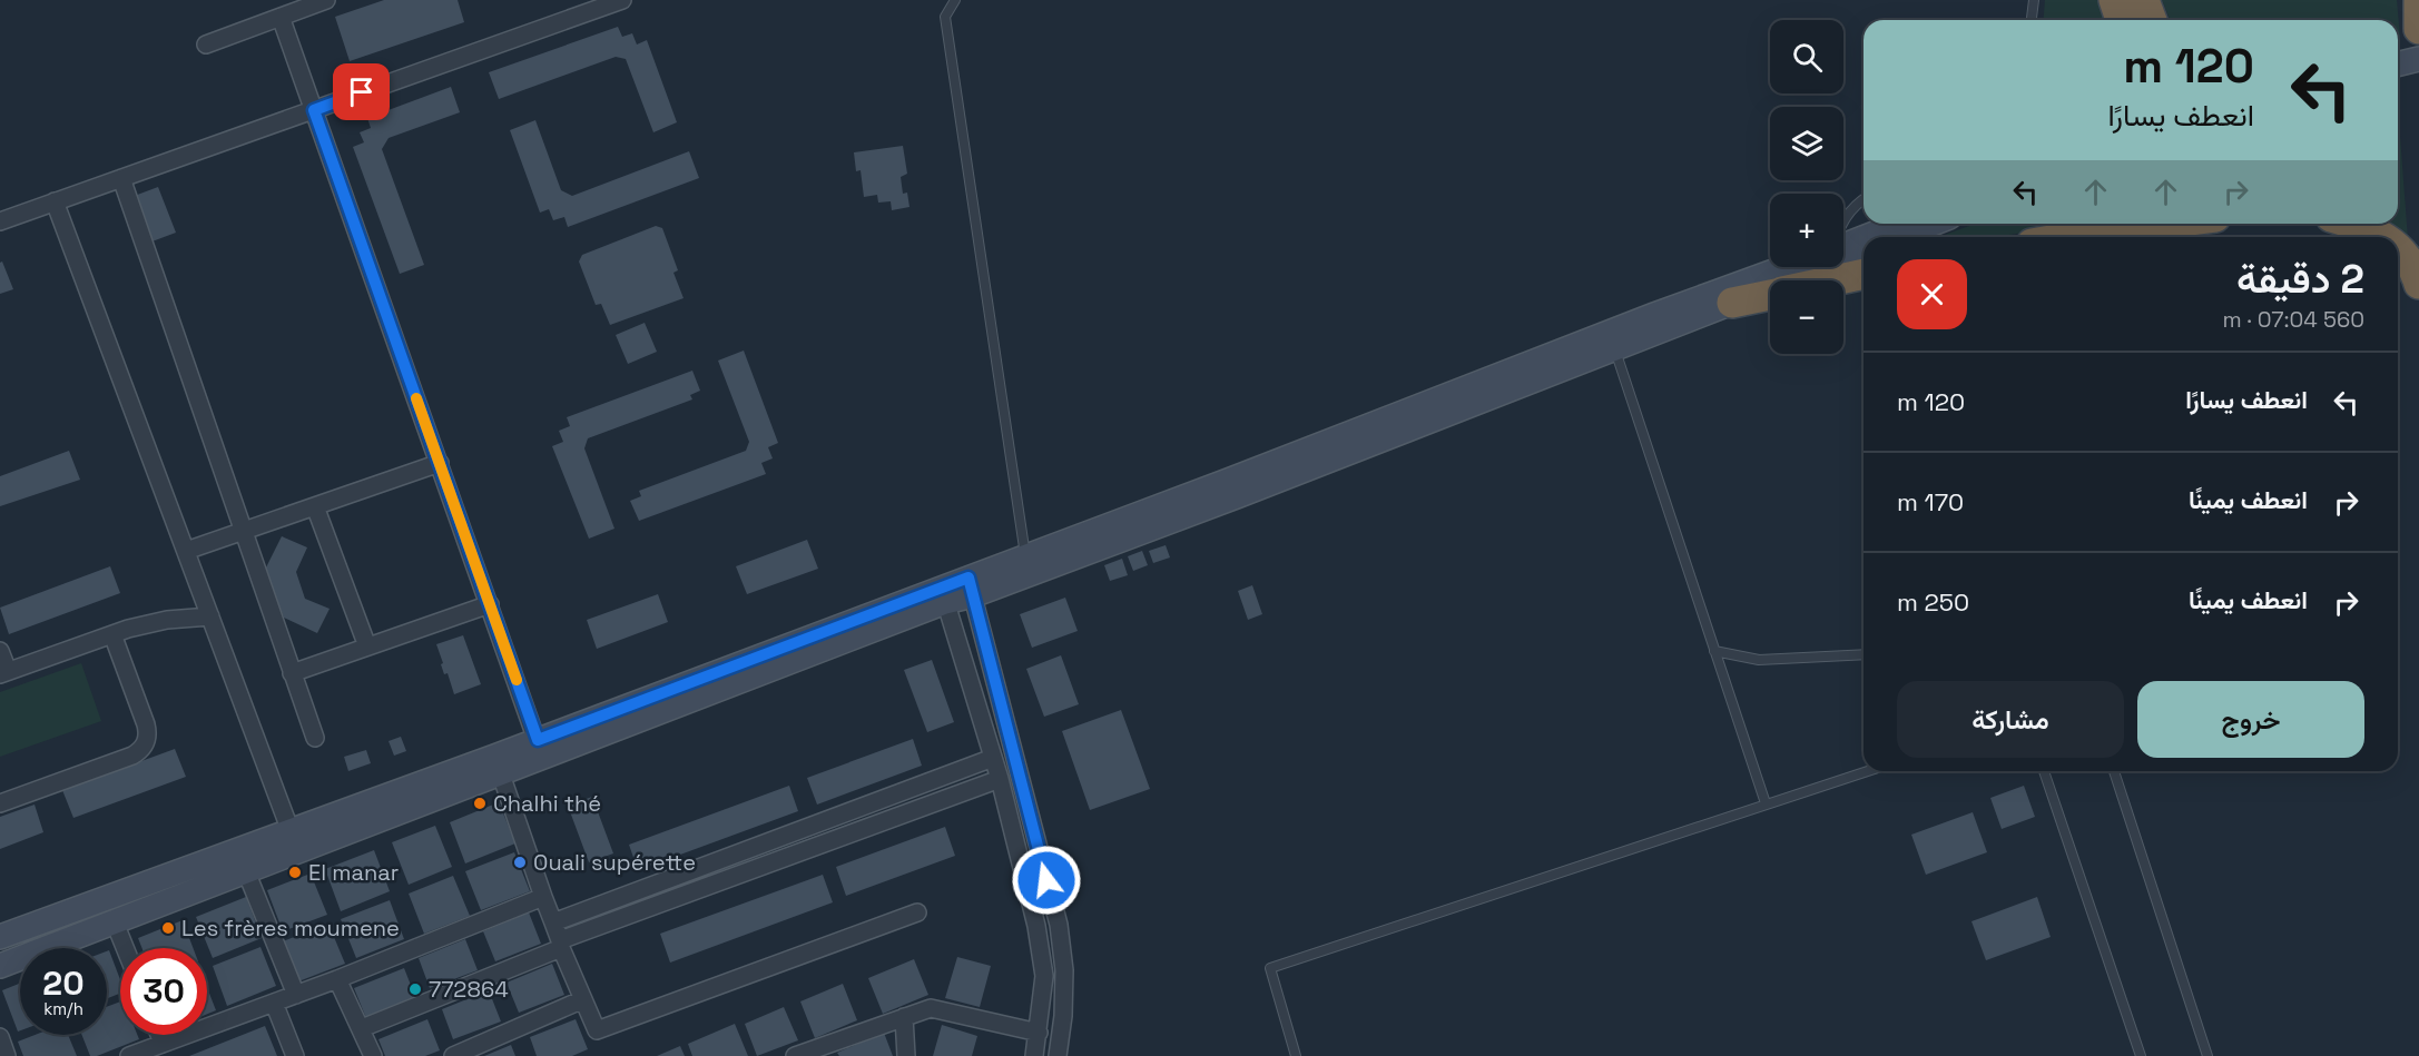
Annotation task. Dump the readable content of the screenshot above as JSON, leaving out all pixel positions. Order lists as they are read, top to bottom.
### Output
{
  "places": [
    "Chalhi thé",
    "Ouali supérette",
    "El manar",
    "Les frères moumene",
    "772864"
  ],
  "page": {
    "map_buttons": ["+", "−"],
    "turn": ["120 m", "انعطف يسارًا"],
    "heading": ["2 دقيقة", "560 m · 07:04"],
    "list": [
      {
        "name": "انعطف يسارًا",
        "value": "120 m"
      },
      {
        "name": "انعطف يمينًا",
        "value": "170 m"
      },
      {
        "name": "انعطف يمينًا",
        "value": "250 m"
      }
    ],
    "buttons": ["خروج", "مشاركة"],
    "speed": "20 km/h",
    "limit": "30"
  }
}
